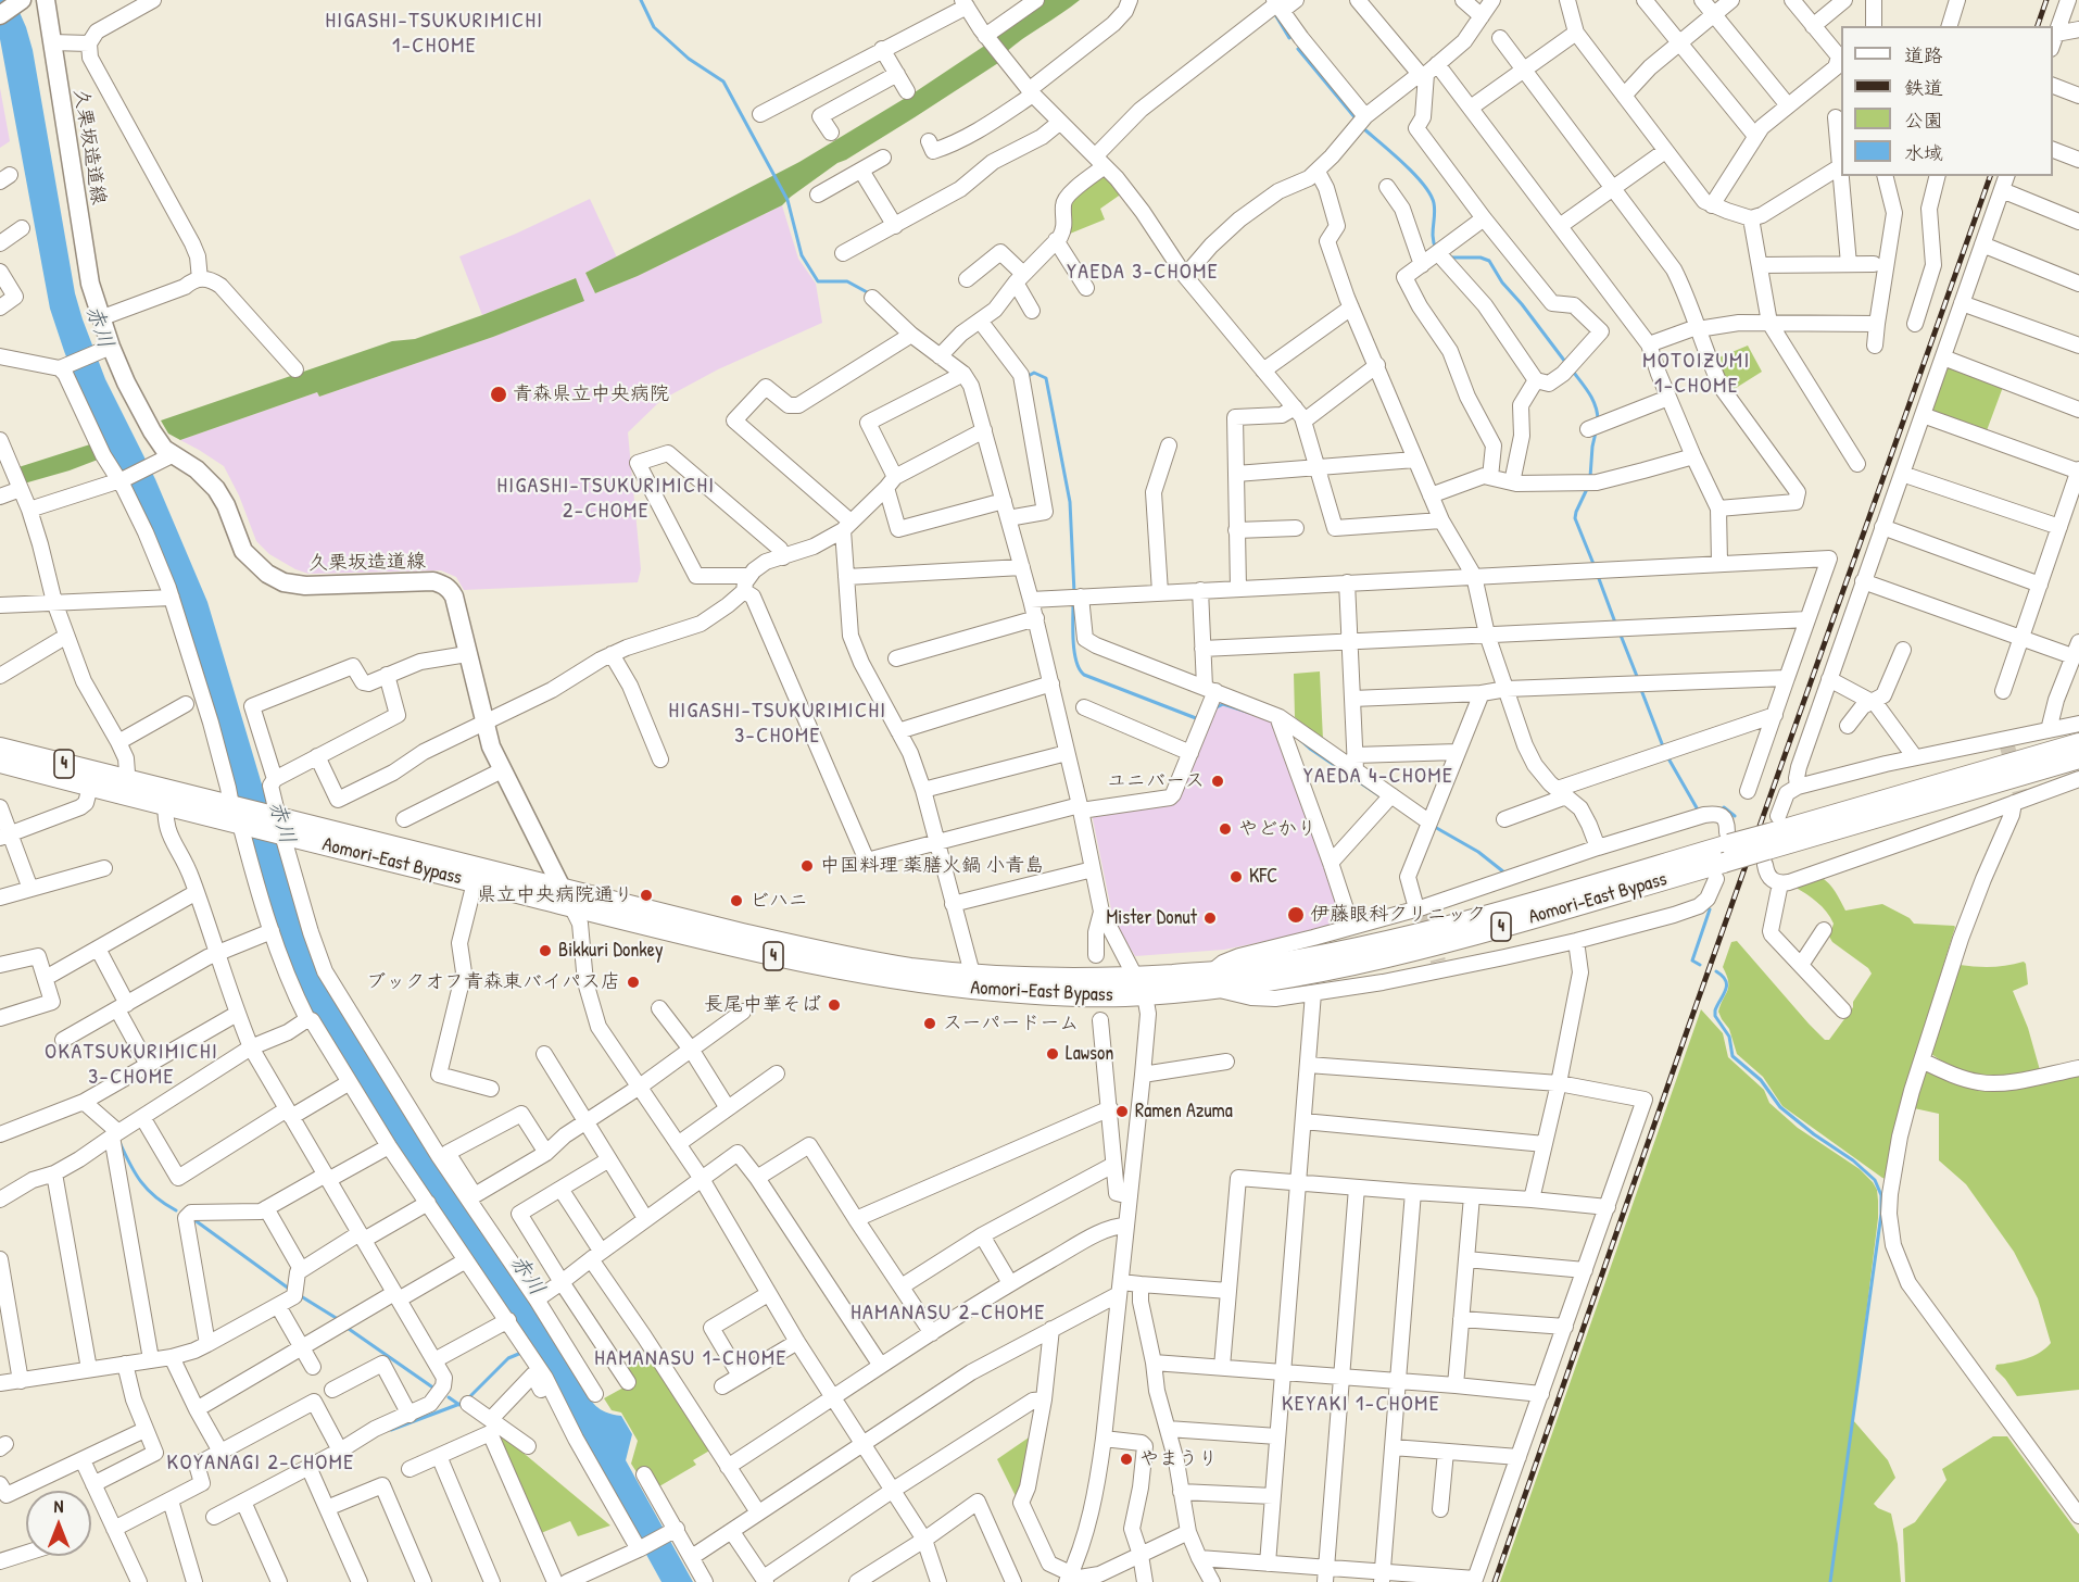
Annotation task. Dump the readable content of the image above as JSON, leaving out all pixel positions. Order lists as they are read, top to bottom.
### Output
{
  "streets": {
    "highway": ["4", "Aomori-East Bypass"],
    "main road": ["久栗坂造道線"]
  },
  "crossings": [
    ["久栗坂造道線", "Aomori-East Bypass"]
  ],
  "districts": [
    "HIGASHI-TSUKURIMICHI 1-CHOME",
    "YAEDA 3-CHOME",
    "MOTOIZUMI 1-CHOME",
    "HIGASHI-TSUKURIMICHI 2-CHOME",
    "HIGASHI-TSUKURIMICHI 3-CHOME",
    "YAEDA 4-CHOME",
    "OKATSUKURIMICHI 3-CHOME",
    "HAMANASU 2-CHOME",
    "HAMANASU 1-CHOME",
    "KEYAKI 1-CHOME",
    "KOYANAGI 2-CHOME"
  ],
  "water": ["赤川"],
  "places": [
    "青森県立中央病院",
    "ユニバース",
    "やどかり",
    "中国料理 薬膳火鍋 小青島",
    "KFC",
    "県立中央病院通り",
    "ビハニ",
    "伊藤眼科クリニック",
    "Mister Donut",
    "Bikkuri Donkey",
    "ブックオフ青森東バイパス店",
    "長尾中華そば",
    "スーパードーム",
    "Lawson",
    "Ramen Azuma",
    "やまうり"
  ],
  "legend": [
    "道路",
    "鉄道",
    "公園",
    "水域"
  ],
  "north": "top"
}
